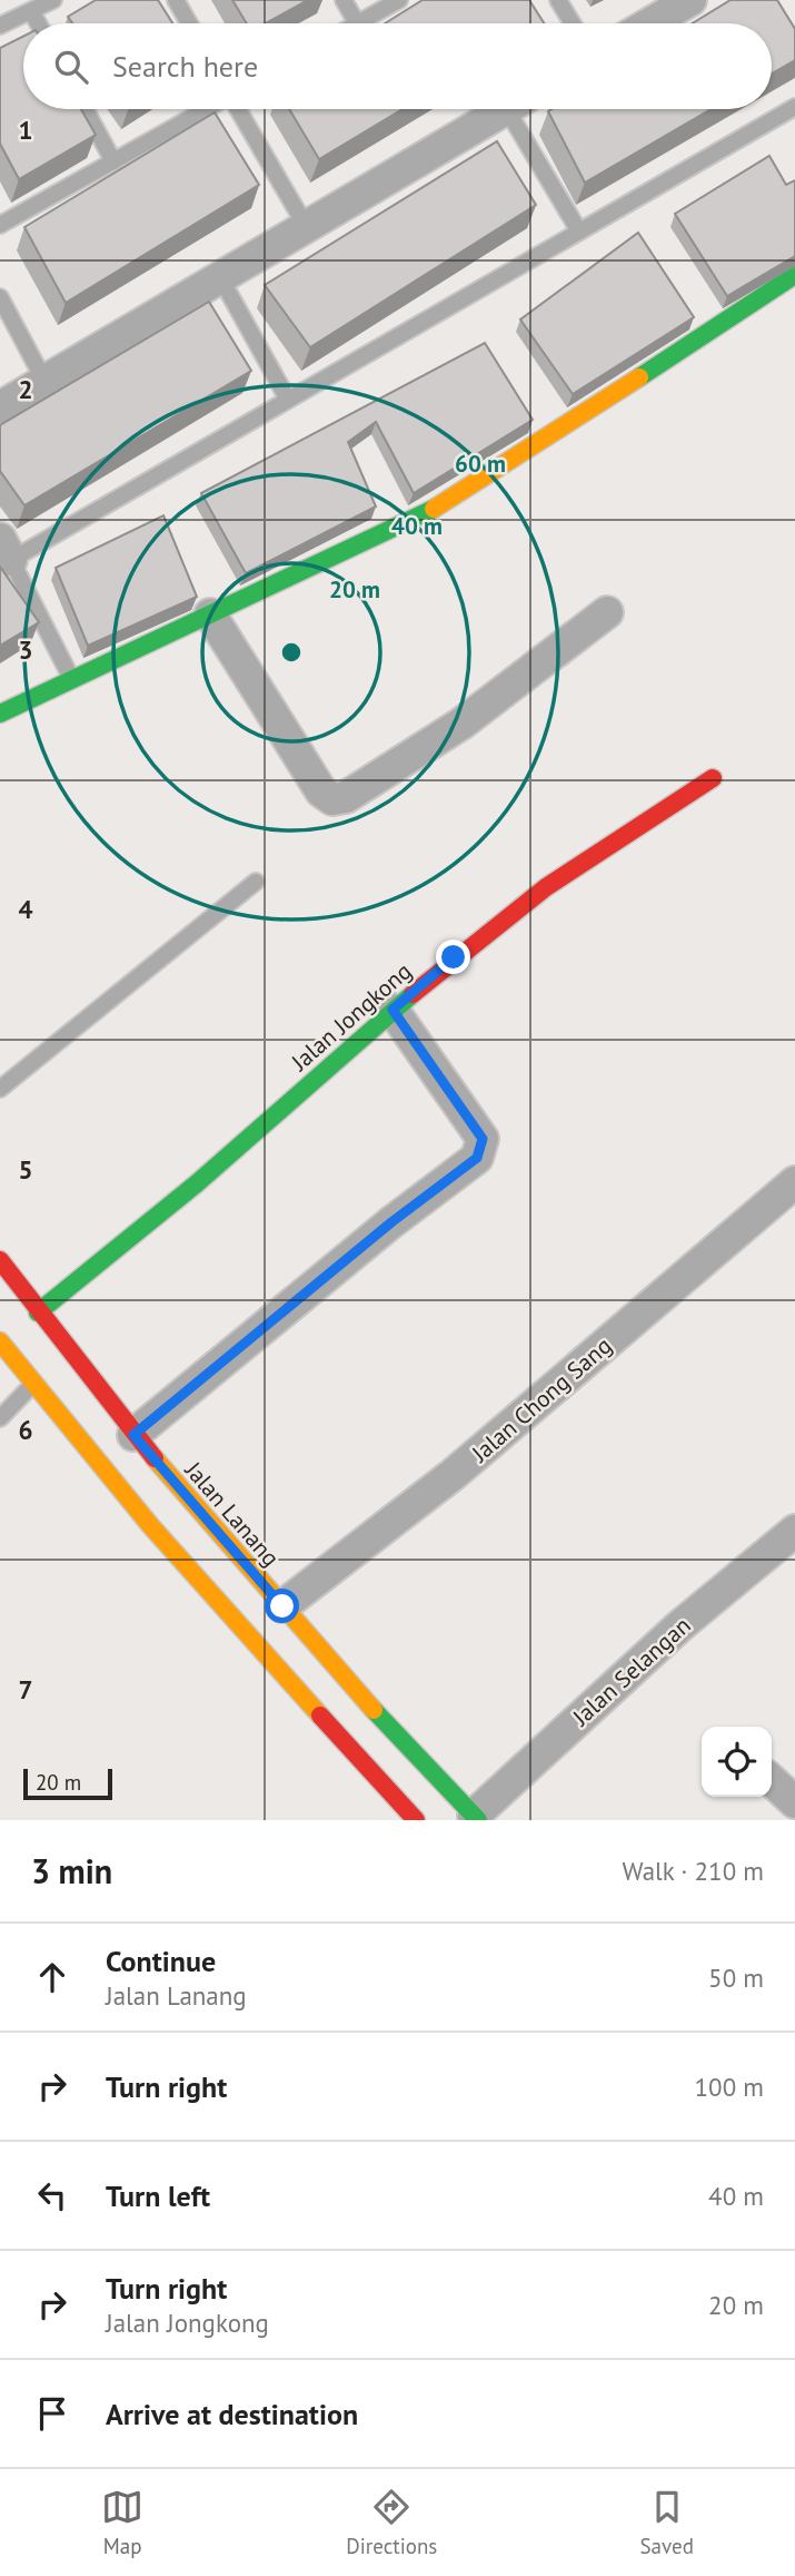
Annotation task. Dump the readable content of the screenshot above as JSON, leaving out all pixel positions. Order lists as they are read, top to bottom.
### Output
{
  "streets": {
    "street": [
      "Jalan Jongkong",
      "Jalan Chong Sang",
      "Jalan Lanang",
      "Jalan Selangan"
    ]
  },
  "crossings": [
    ["Jalan Jongkong", "Jalan Lanang"],
    ["Jalan Chong Sang", "Jalan Lanang"],
    ["Jalan Lanang", "Jalan Selangan"]
  ],
  "scale_bar": "20 m",
  "page": {
    "search": "Search here",
    "scale": "20 m",
    "heading": ["3 min", "Walk · 210 m"],
    "list": [
      ["Continue", "Jalan Lanang", "50 m"],
      ["Turn right", "100 m"],
      ["Turn left", "40 m"],
      ["Turn right", "Jalan Jongkong", "20 m"],
      "Arrive at destination"
    ],
    "nav": ["Map", "Directions", "Saved"]
  },
  "grid": {
    "rows": [
      "1",
      "2",
      "3",
      "4",
      "5",
      "6",
      "7"
    ]
  },
  "rings": ["60 m", "40 m", "20 m"]
}
